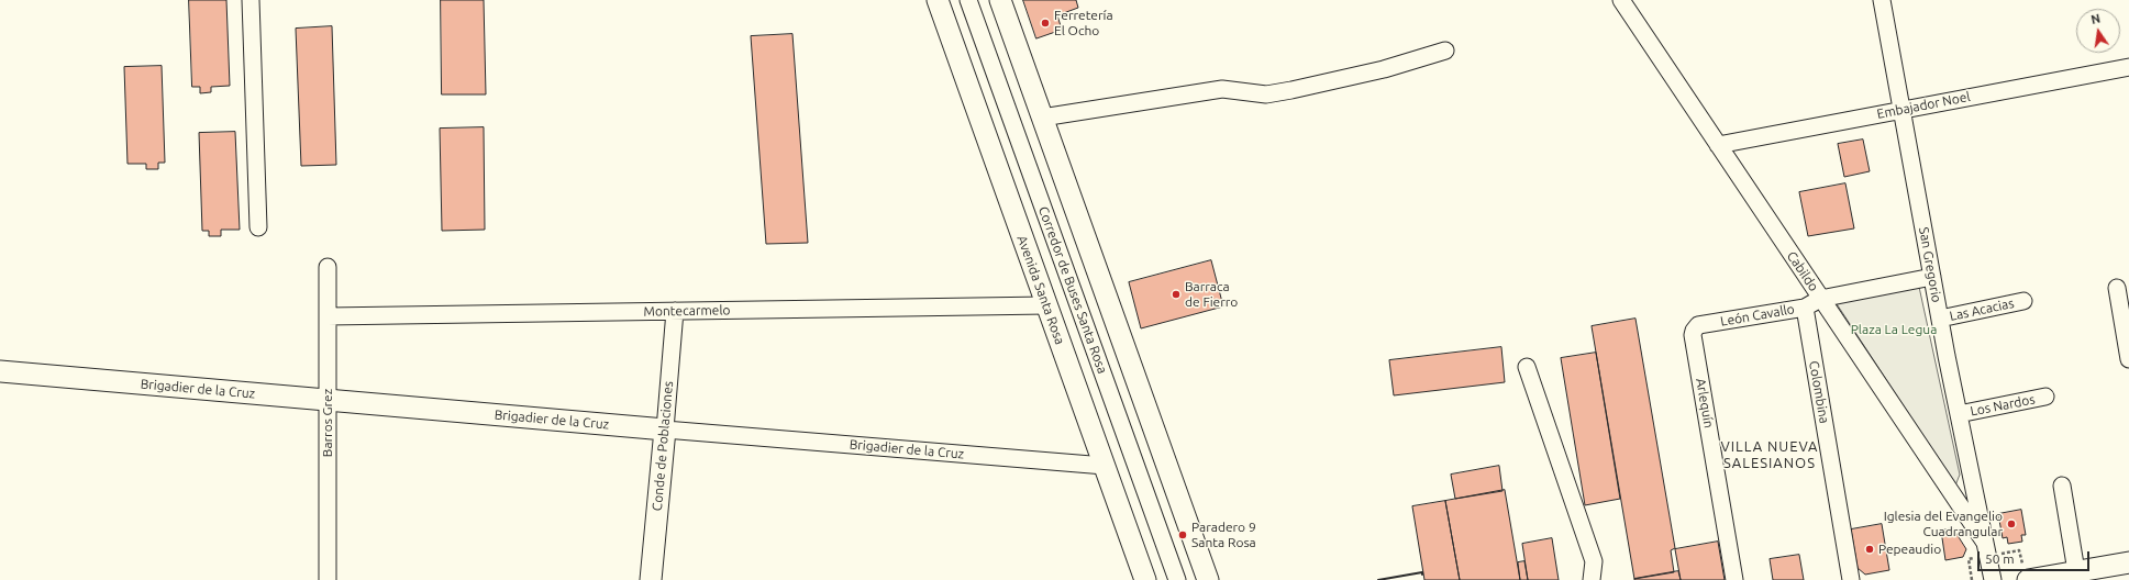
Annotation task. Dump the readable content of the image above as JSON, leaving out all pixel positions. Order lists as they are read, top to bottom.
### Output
{
  "streets": {
    "main road": ["Avenida Santa Rosa", "Brigadier de la Cruz", "Conde de Poblaciones"],
    "street": [
      "Embajador Noel",
      "San Gregorio",
      "Cabildo",
      "Corredor de Buses Santa Rosa",
      "Las Acacias",
      "Montecarmelo",
      "León Cavallo",
      "Colombina",
      "Arlequín",
      "Los Nardos",
      "Barros Grez"
    ]
  },
  "crossings": [
    ["Embajador Noel", "San Gregorio"],
    ["Embajador Noel", "Cabildo"],
    ["San Gregorio", "Cabildo"],
    ["San Gregorio", "Las Acacias"],
    ["San Gregorio", "León Cavallo"],
    ["San Gregorio", "Los Nardos"],
    ["Cabildo", "León Cavallo"],
    ["Avenida Santa Rosa", "Montecarmelo"],
    ["Avenida Santa Rosa", "Brigadier de la Cruz"],
    ["Montecarmelo", "Barros Grez"],
    ["Montecarmelo", "Conde de Poblaciones"],
    ["León Cavallo", "Colombina"],
    ["León Cavallo", "Arlequín"],
    ["Brigadier de la Cruz", "Barros Grez"],
    ["Brigadier de la Cruz", "Conde de Poblaciones"]
  ],
  "districts": ["VILLA NUEVA SALESIANOS"],
  "parks": ["Plaza La Legua"],
  "places": [
    "Ferretería El Ocho",
    "Barraca de Fierro",
    "Iglesia del Evangelio Cuadrangular",
    "Paradero 9 Santa Rosa",
    "Pepeaudio"
  ],
  "scale_bar": "50 m",
  "north": "top"
}
